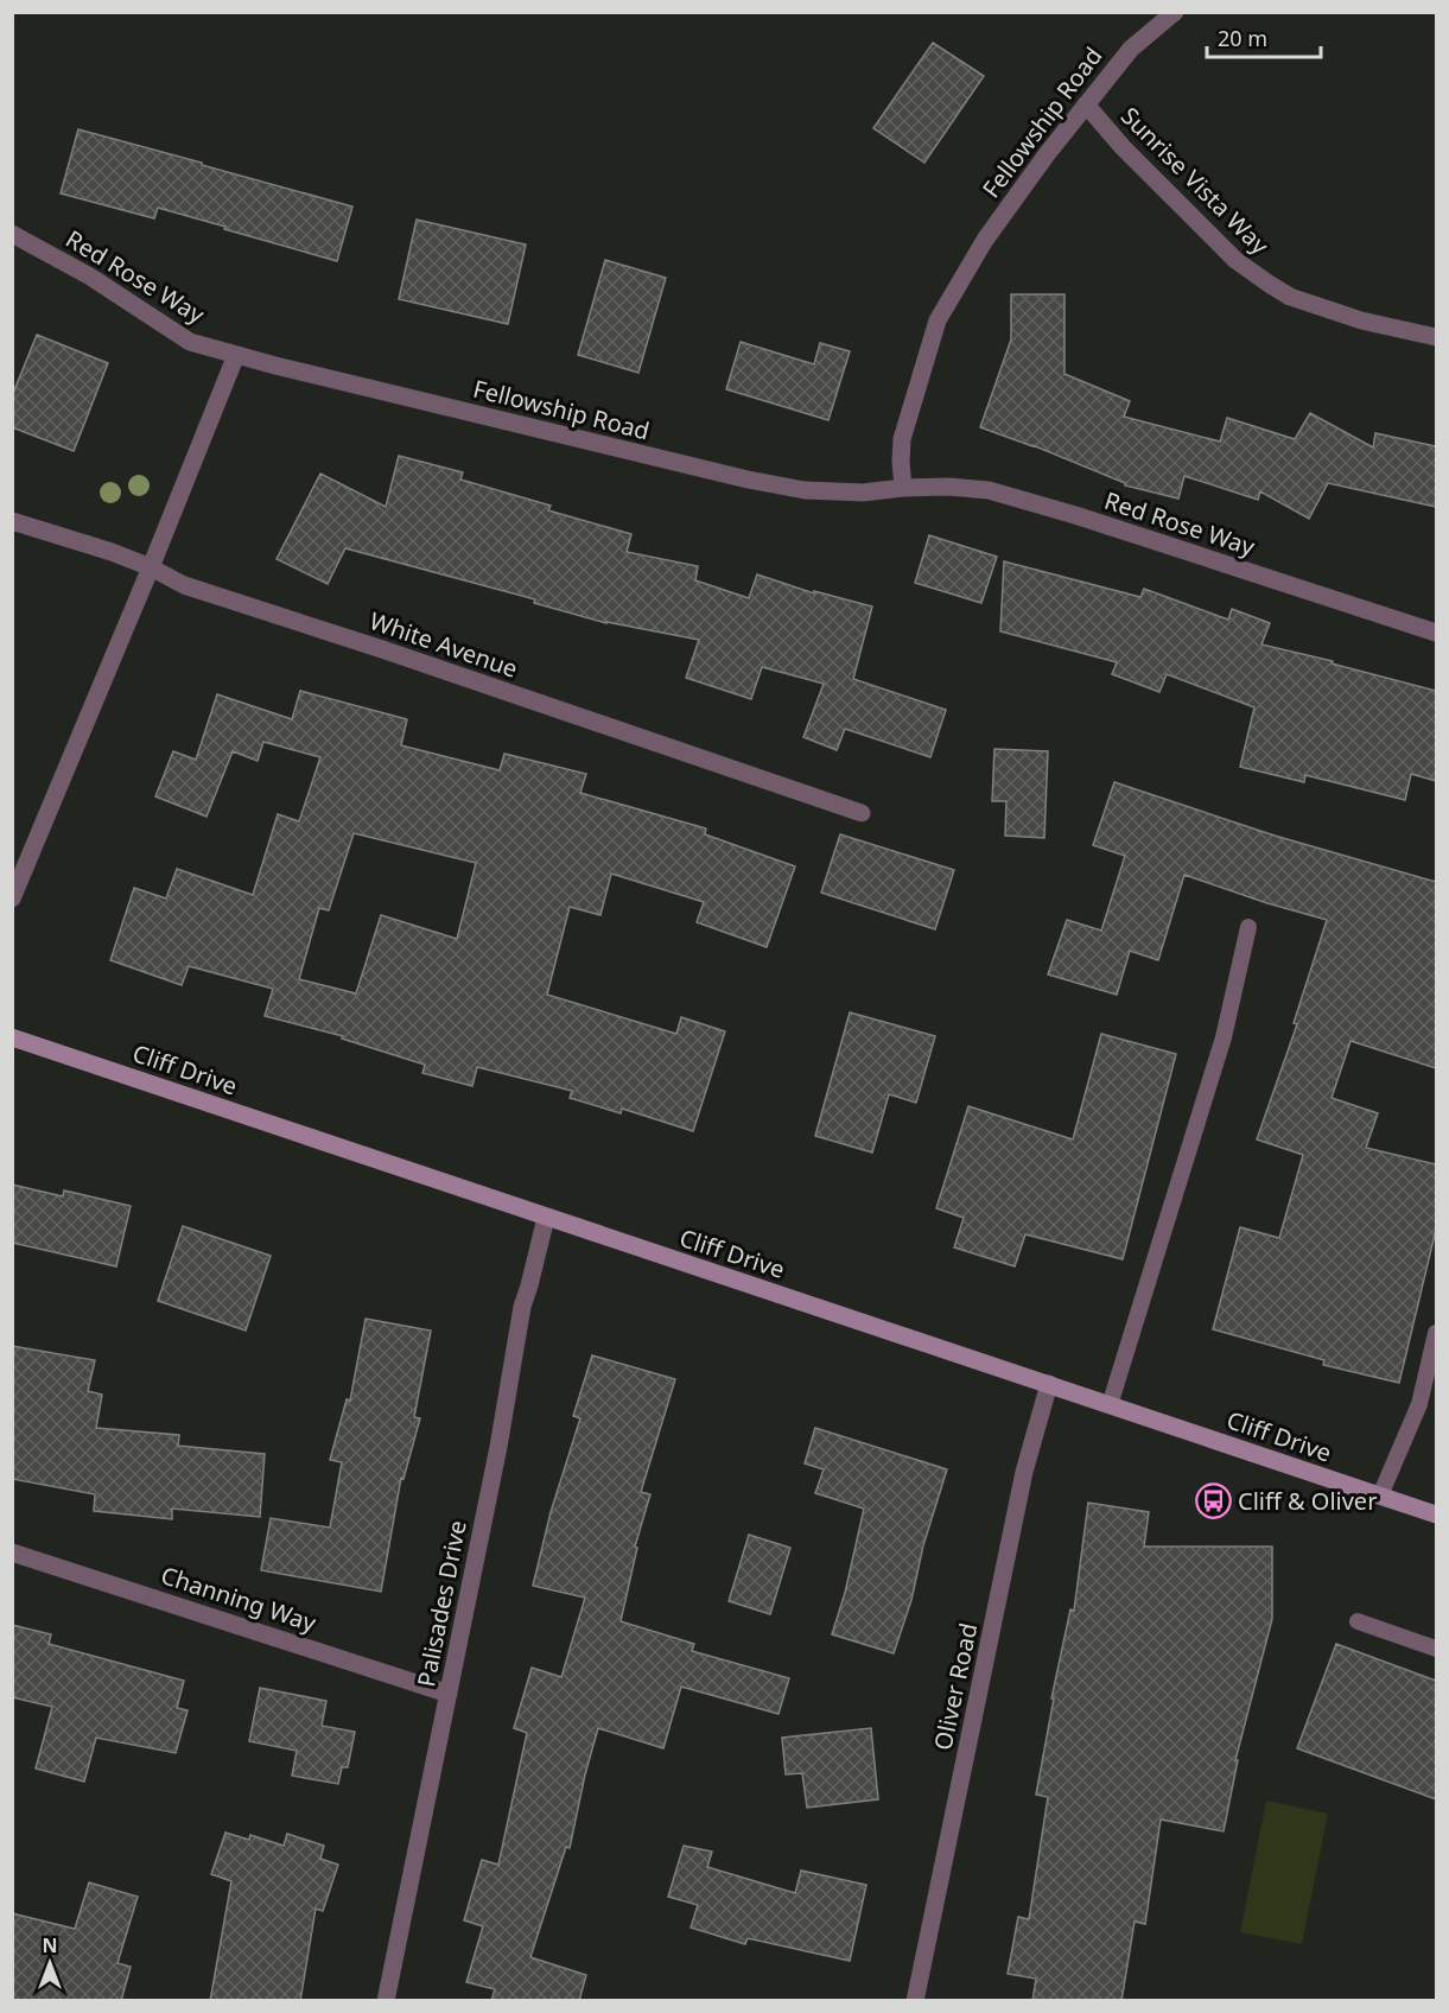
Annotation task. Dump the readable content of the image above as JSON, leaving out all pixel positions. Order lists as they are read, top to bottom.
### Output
{
  "streets": {
    "main road": ["Cliff Drive"],
    "street": [
      "Fellowship Road",
      "Sunrise Vista Way",
      "Red Rose Way",
      "White Avenue",
      "Channing Way",
      "Palisades Drive",
      "Oliver Road"
    ]
  },
  "crossings": [
    ["Fellowship Road", "Sunrise Vista Way"],
    ["Fellowship Road", "Red Rose Way"],
    ["Cliff Drive", "Palisades Drive"],
    ["Cliff Drive", "Oliver Road"],
    ["Channing Way", "Palisades Drive"]
  ],
  "places": {
    "bus stop": ["Cliff & Oliver"]
  },
  "scale_bar": "20 m",
  "north": "top"
}
